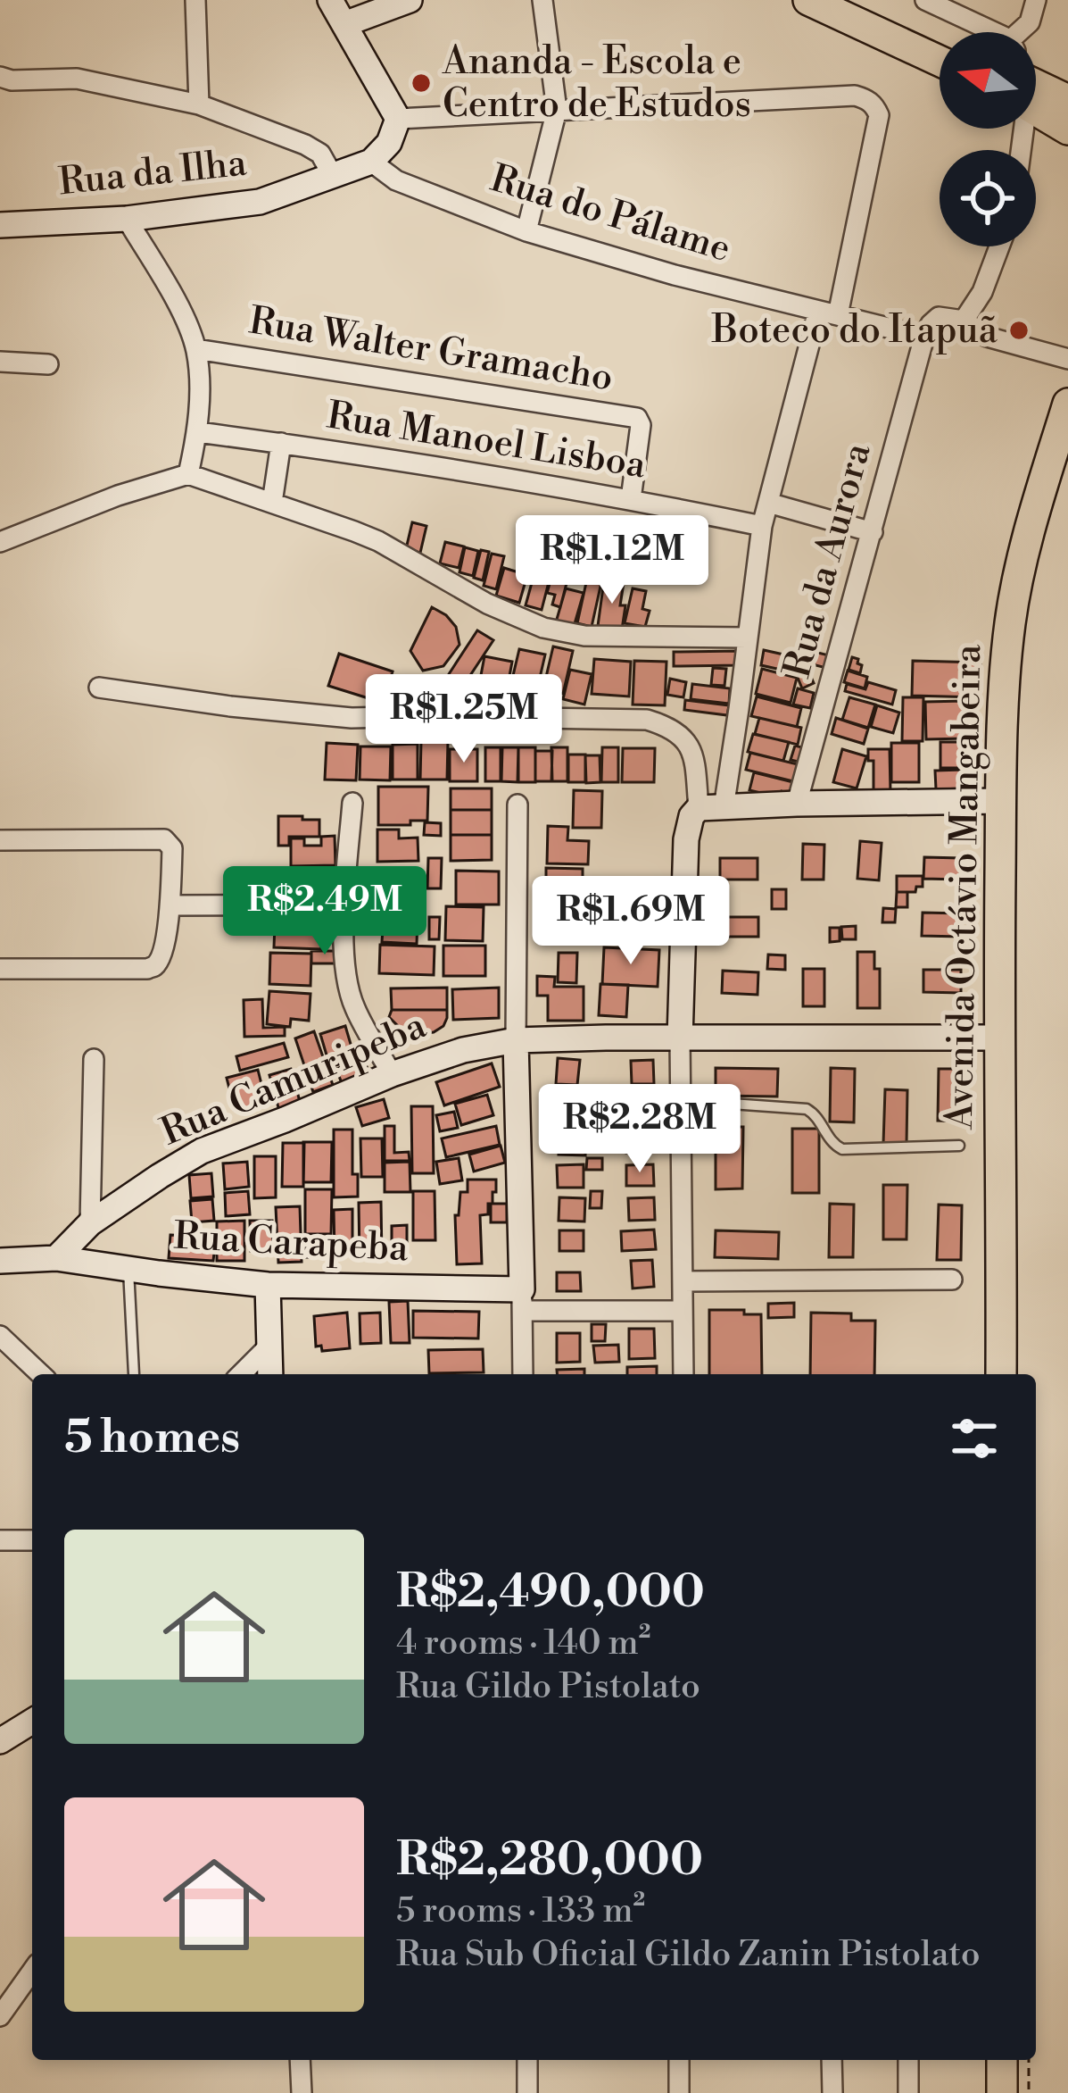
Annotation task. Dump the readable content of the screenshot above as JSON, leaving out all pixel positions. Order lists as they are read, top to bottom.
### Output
{
  "streets": {
    "main road": [
      "Rua da Ilha",
      "Avenida Octávio Mangabeira",
      "Rua Camuripeba",
      "Rua Carapeba"
    ],
    "street": [
      "Rua do Pálame",
      "Rua Walter Gramacho",
      "Rua Manoel Lisboa",
      "Rua da Aurora"
    ]
  },
  "crossings": [
    ["Rua da Ilha", "Rua do Pálame"],
    ["Rua do Pálame", "Rua da Aurora"],
    ["Rua Walter Gramacho", "Rua Manoel Lisboa"],
    ["Avenida Octávio Mangabeira", "Rua Camuripeba"],
    ["Rua Camuripeba", "Rua Carapeba"]
  ],
  "places": ["Ananda - Escola e Centro de Estudos", "Boteco do Itapuã"],
  "north": "left",
  "page": {
    "price": [
      "R$1.12M",
      "R$1.25M",
      "R$2.49M",
      "R$1.69M",
      "R$2.28M"
    ],
    "heading": "5 homes",
    "list": [
      {
        "name": "R$2,490,000",
        "note": "4 rooms · 140 m² · Rua Gildo Pistolato"
      },
      {
        "name": "R$2,280,000",
        "note": "5 rooms · 133 m² · Rua Sub Oficial Gildo Zanin Pistolato"
      }
    ]
  }
}
